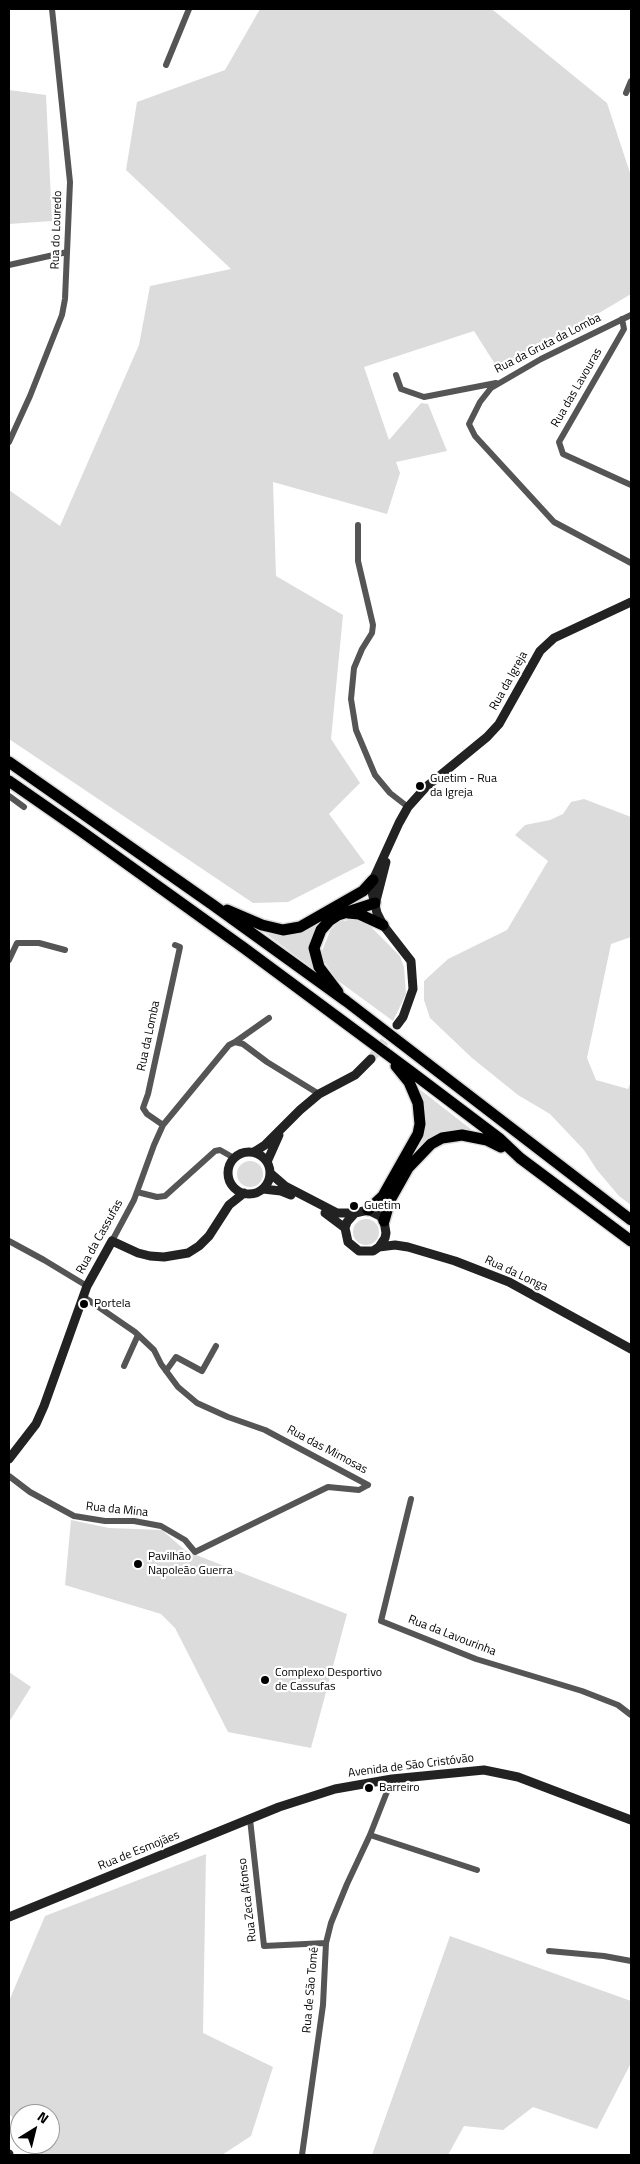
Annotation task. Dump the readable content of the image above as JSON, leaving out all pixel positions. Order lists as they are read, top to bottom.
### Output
{
  "streets": {
    "main road": [
      "Rua da Igreja",
      "Rua da Cassufas",
      "Rua da Longa",
      "Avenida de São Cristóvão",
      "Rua de Esmojães"
    ],
    "street": [
      "Rua do Louredo",
      "Rua da Gruta da Lomba",
      "Rua das Lavouras",
      "Rua da Lomba",
      "Rua das Mimosas",
      "Rua da Mina",
      "Rua da Lavourinha",
      "Rua Zeca Afonso",
      "Rua de São Tomé"
    ]
  },
  "crossings": [
    ["Rua da Gruta da Lomba", "Rua das Lavouras"],
    ["Rua da Lomba", "Rua da Cassufas"],
    ["Rua da Cassufas", "Rua das Mimosas"],
    ["Rua das Mimosas", "Rua da Mina"],
    ["Avenida de São Cristóvão", "Rua de Esmojães"],
    ["Avenida de São Cristóvão", "Rua de São Tomé"],
    ["Rua de Esmojães", "Rua Zeca Afonso"],
    ["Rua Zeca Afonso", "Rua de São Tomé"]
  ],
  "places": [
    "Guetim - Rua da Igreja",
    "Guetim",
    "Portela",
    "Pavilhão Napoleão Guerra",
    "Complexo Desportivo de Cassufas",
    "Barreiro"
  ],
  "north": "top right"
}
